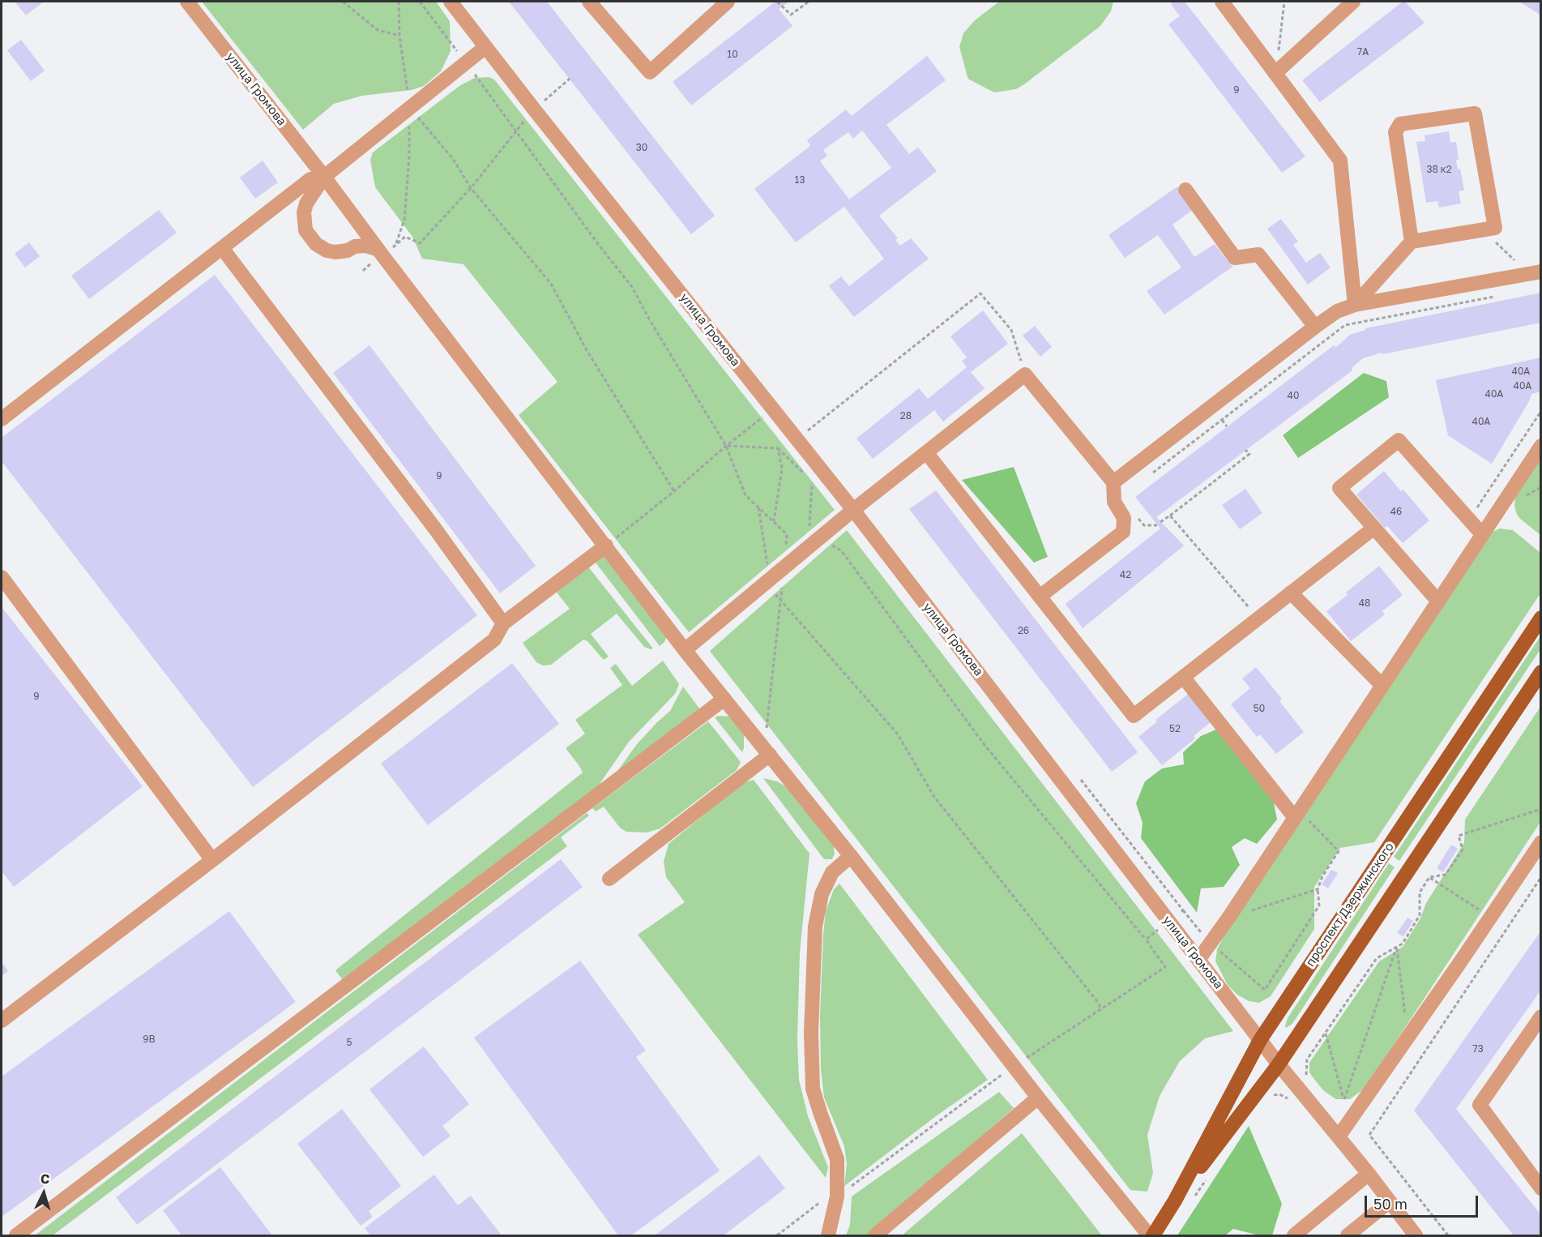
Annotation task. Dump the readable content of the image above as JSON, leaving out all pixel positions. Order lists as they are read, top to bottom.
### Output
{
  "streets": {
    "main road": ["проспект Дзержинского"],
    "street": ["улица Громова"]
  },
  "crossings": [
    ["улица Громова", "проспект Дзержинского"]
  ],
  "house_numbers": [
    "7А",
    "10",
    "9",
    "30",
    "38 к2",
    "13",
    "40А",
    "40А",
    "40А",
    "40",
    "28",
    "40А",
    "9",
    "46",
    "42",
    "48",
    "26",
    "9",
    "50",
    "52",
    "9В",
    "5",
    "73"
  ],
  "scale_bar": "50 m",
  "north": "top"
}
